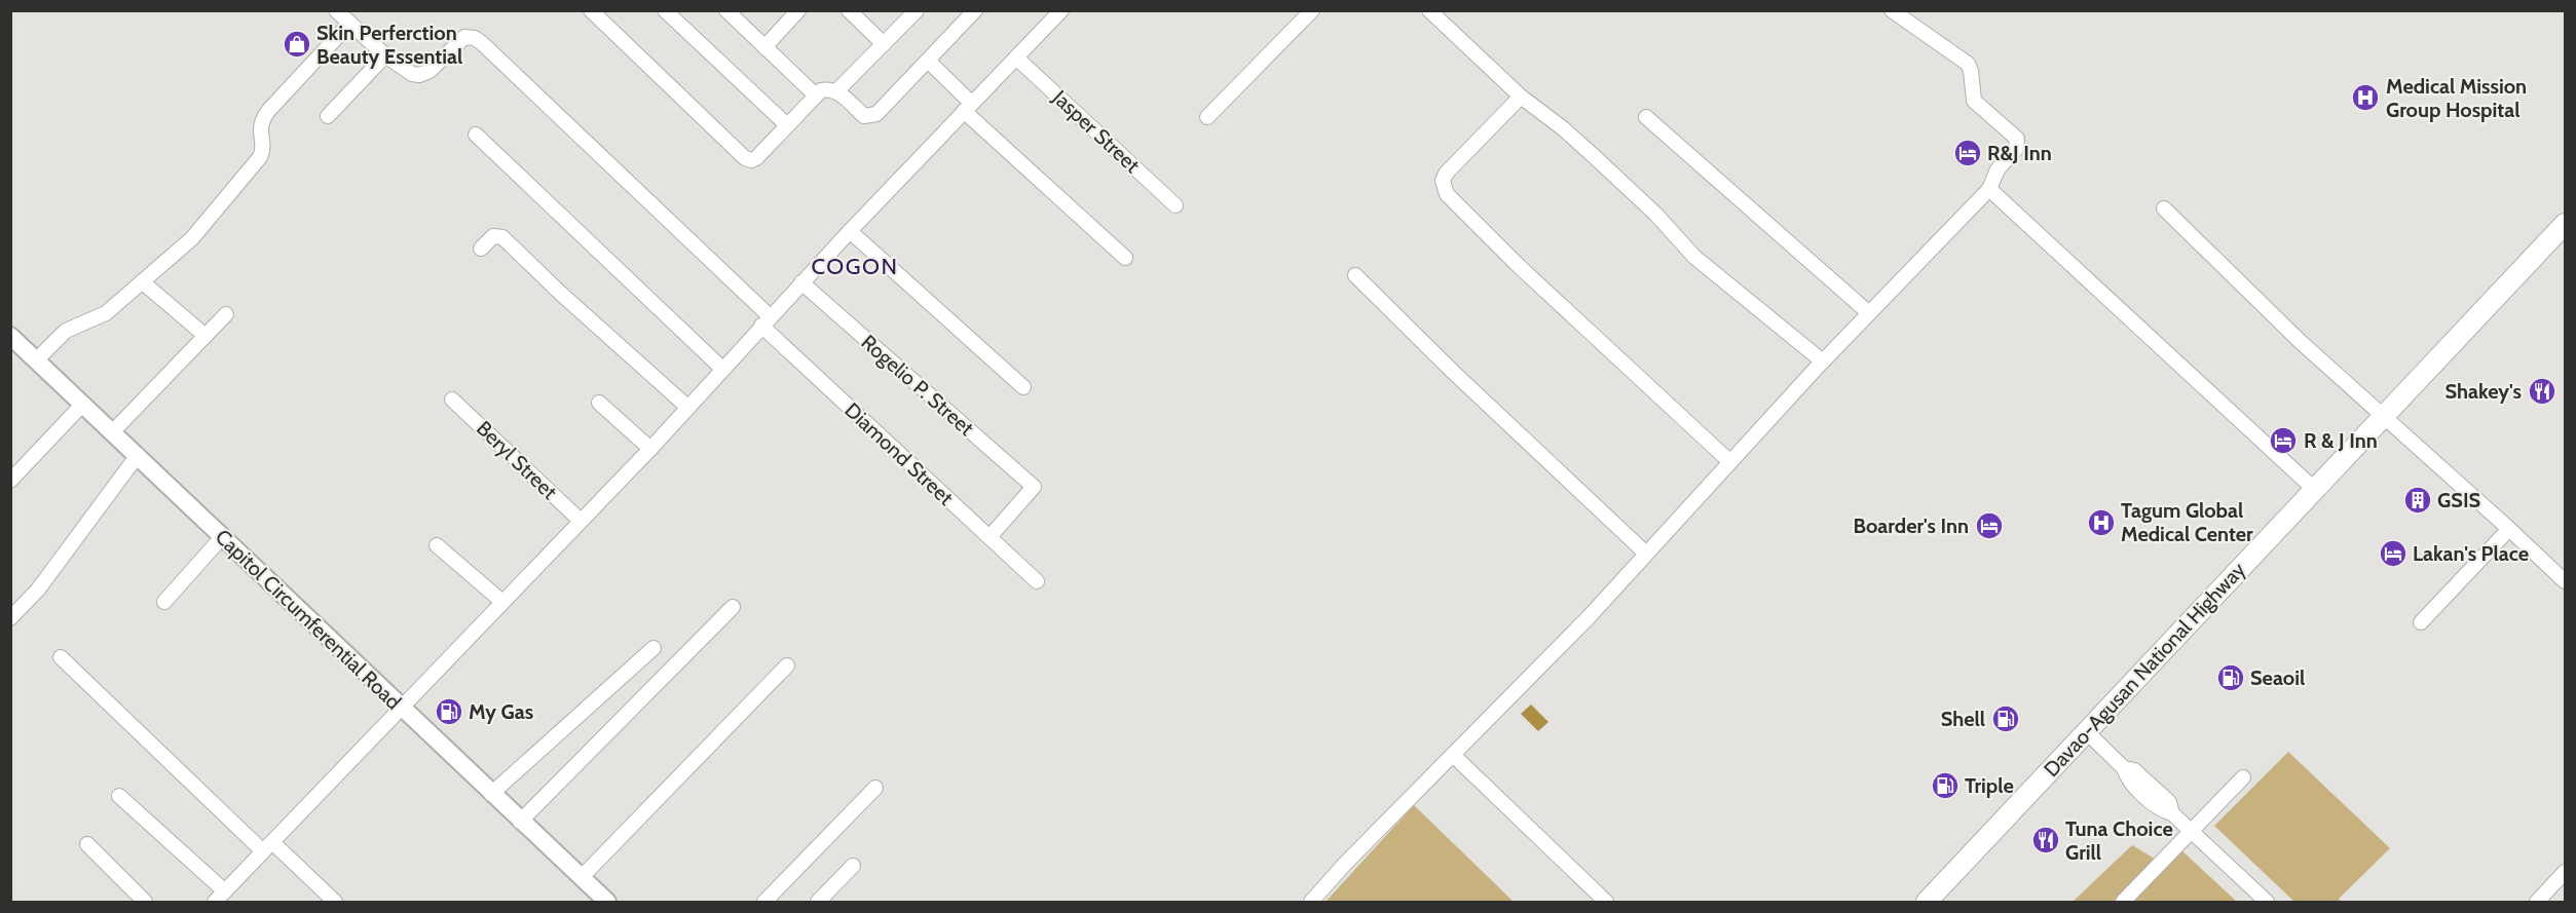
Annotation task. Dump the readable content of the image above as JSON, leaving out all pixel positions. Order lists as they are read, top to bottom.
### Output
{
  "streets": {
    "highway": ["Davao-Agusan National Highway"],
    "main road": ["Capitol Circumferential Road"],
    "street": [
      "Jasper Street",
      "Rogelio P. Street",
      "Diamond Street",
      "Beryl Street"
    ]
  },
  "crossings": [
    ["Rogelio P. Street", "Diamond Street"]
  ],
  "districts": ["COGON"],
  "places": {
    "shop": ["Skin Perferction Beauty Essential"],
    "hospital": ["Medical Mission Group Hospital", "Tagum Global Medical Center"],
    "hotel": [
      "R&J Inn",
      "R & J Inn",
      "Boarder's Inn",
      "Lakan's Place"
    ],
    "restaurant": ["Shakey's", "Tuna Choice Grill"],
    "building": ["GSIS"],
    "fuel station": [
      "Seaoil",
      "My Gas",
      "Shell",
      "Triple"
    ]
  }
}
